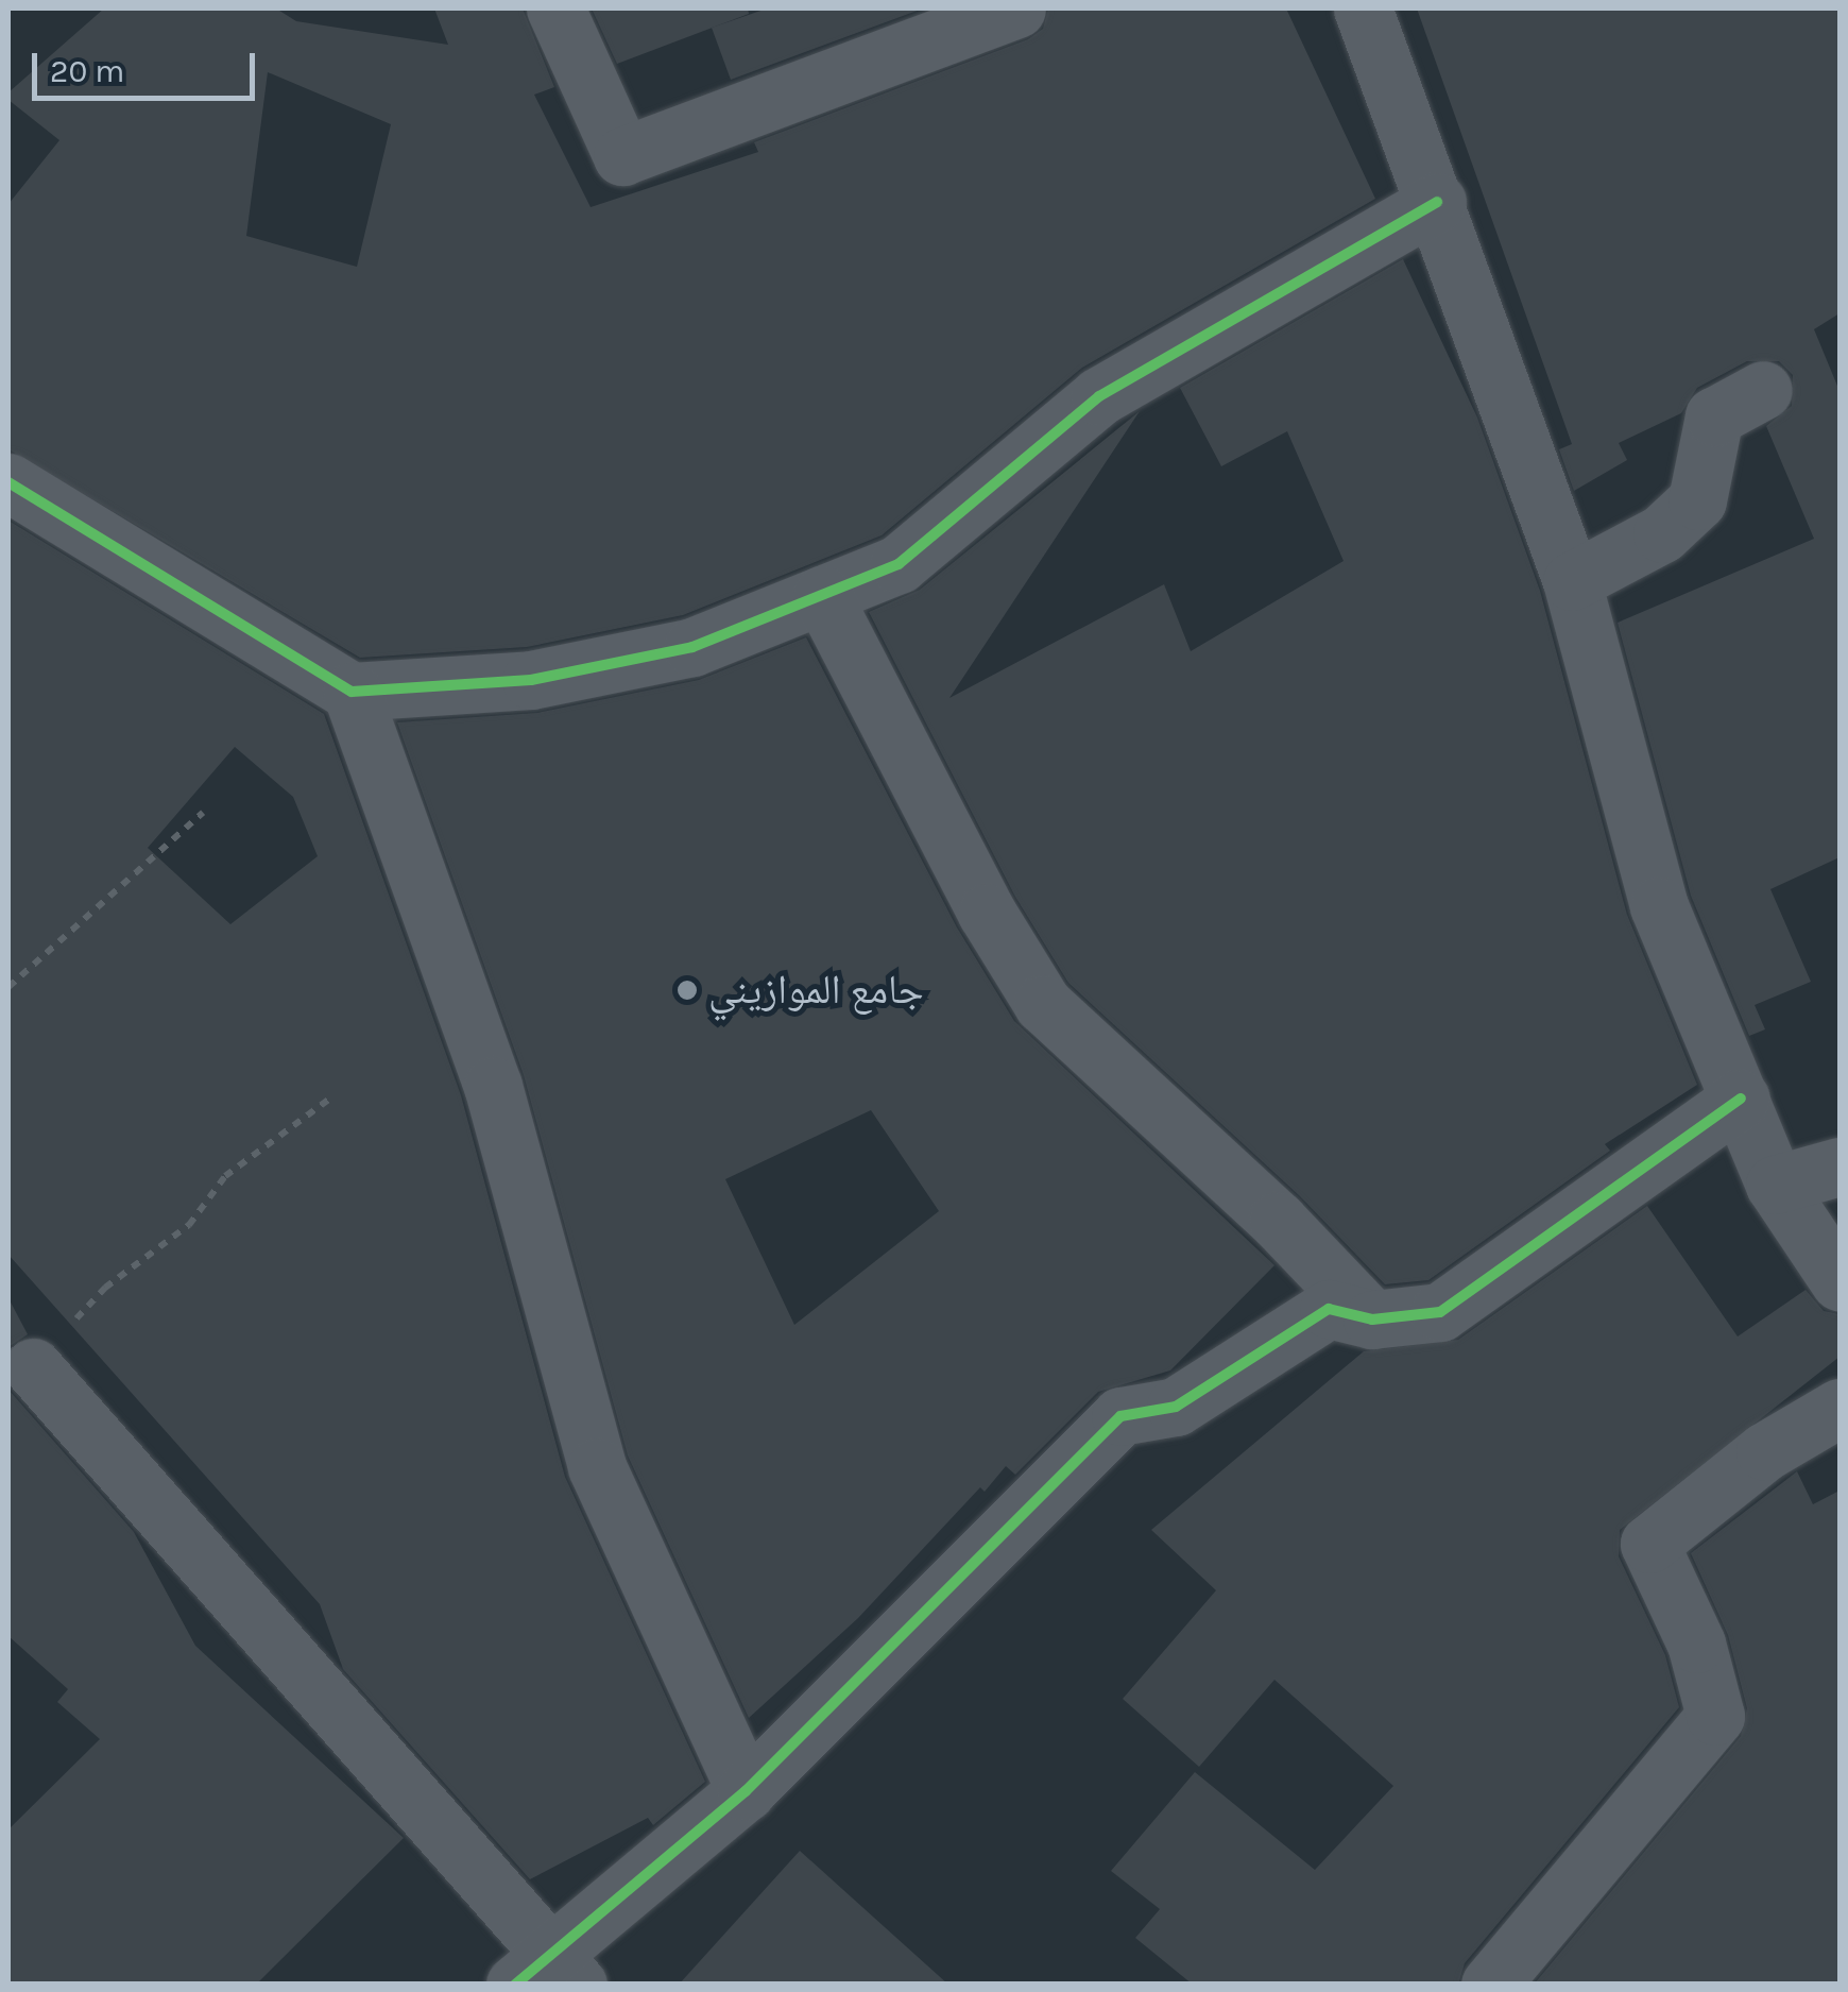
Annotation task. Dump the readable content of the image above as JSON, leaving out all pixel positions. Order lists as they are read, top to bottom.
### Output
{
  "places": ["جامع الموازيني"],
  "scale_bar": "20 m"
}
